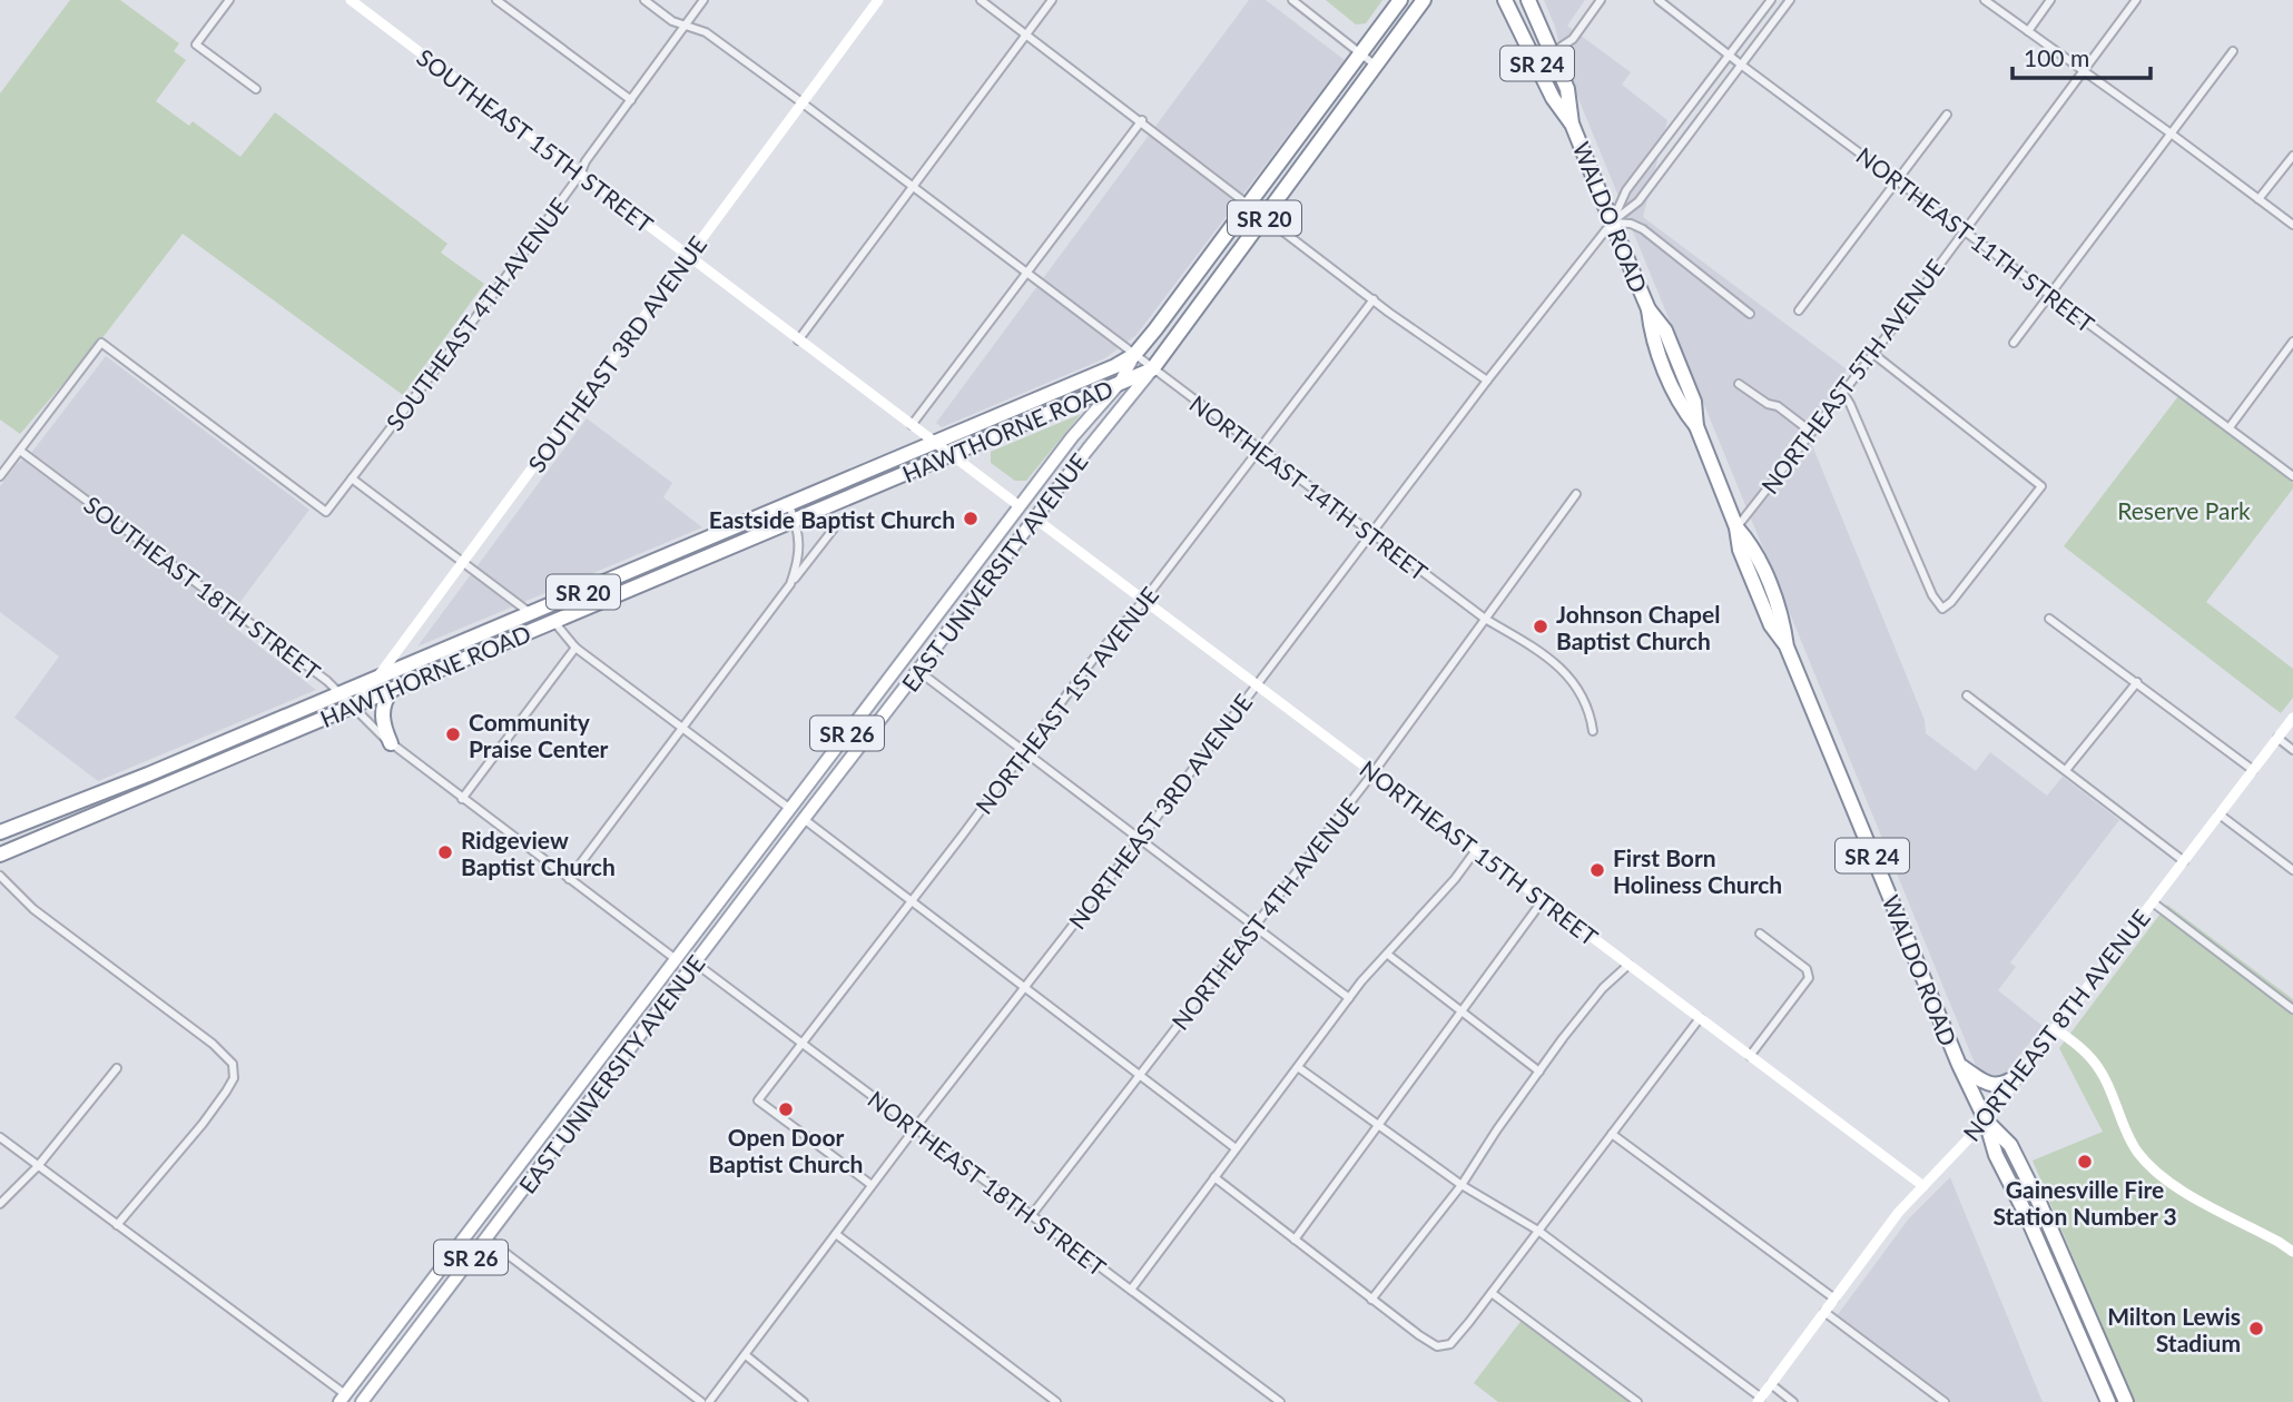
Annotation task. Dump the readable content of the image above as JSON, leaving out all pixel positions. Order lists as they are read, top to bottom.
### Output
{
  "streets": {
    "highway": [
      "SR 24",
      "WALDO ROAD",
      "SR 20",
      "HAWTHORNE ROAD",
      "EAST UNIVERSITY AVENUE"
    ],
    "main road": ["SR 26"],
    "street": [
      "SOUTHEAST 15TH STREET",
      "NORTHEAST 11TH STREET",
      "SOUTHEAST 4TH AVENUE",
      "SOUTHEAST 3RD AVENUE",
      "NORTHEAST 5TH AVENUE",
      "NORTHEAST 14TH STREET",
      "SOUTHEAST 18TH STREET",
      "NORTHEAST 1ST AVENUE",
      "NORTHEAST 3RD AVENUE",
      "NORTHEAST 15TH STREET",
      "NORTHEAST 4TH AVENUE",
      "NORTHEAST 8TH AVENUE",
      "NORTHEAST 18TH STREET"
    ]
  },
  "crossings": [
    ["SOUTHEAST 15TH STREET", "SOUTHEAST 4TH AVENUE"],
    ["SOUTHEAST 15TH STREET", "SOUTHEAST 3RD AVENUE"],
    ["SOUTHEAST 15TH STREET", "HAWTHORNE ROAD"],
    ["SOUTHEAST 15TH STREET", "EAST UNIVERSITY AVENUE"],
    ["WALDO ROAD", "NORTHEAST 5TH AVENUE"],
    ["WALDO ROAD", "NORTHEAST 3RD AVENUE"],
    ["WALDO ROAD", "NORTHEAST 8TH AVENUE"],
    ["NORTHEAST 11TH STREET", "NORTHEAST 5TH AVENUE"],
    ["NORTHEAST 11TH STREET", "NORTHEAST 3RD AVENUE"],
    ["SOUTHEAST 4TH AVENUE", "NORTHEAST 14TH STREET"],
    ["SOUTHEAST 4TH AVENUE", "SOUTHEAST 18TH STREET"],
    ["SOUTHEAST 3RD AVENUE", "HAWTHORNE ROAD"],
    ["SOUTHEAST 3RD AVENUE", "NORTHEAST 14TH STREET"],
    ["SOUTHEAST 3RD AVENUE", "SOUTHEAST 18TH STREET"],
    ["HAWTHORNE ROAD", "NORTHEAST 14TH STREET"],
    ["HAWTHORNE ROAD", "EAST UNIVERSITY AVENUE"],
    ["HAWTHORNE ROAD", "SOUTHEAST 18TH STREET"],
    ["NORTHEAST 14TH STREET", "EAST UNIVERSITY AVENUE"],
    ["NORTHEAST 14TH STREET", "NORTHEAST 1ST AVENUE"],
    ["NORTHEAST 14TH STREET", "NORTHEAST 3RD AVENUE"],
    ["NORTHEAST 14TH STREET", "NORTHEAST 4TH AVENUE"],
    ["EAST UNIVERSITY AVENUE", "SOUTHEAST 18TH STREET"],
    ["EAST UNIVERSITY AVENUE", "NORTHEAST 15TH STREET"],
    ["EAST UNIVERSITY AVENUE", "NORTHEAST 18TH STREET"],
    ["NORTHEAST 1ST AVENUE", "NORTHEAST 3RD AVENUE"],
    ["NORTHEAST 1ST AVENUE", "NORTHEAST 15TH STREET"],
    ["NORTHEAST 1ST AVENUE", "NORTHEAST 18TH STREET"],
    ["NORTHEAST 3RD AVENUE", "NORTHEAST 15TH STREET"],
    ["NORTHEAST 3RD AVENUE", "NORTHEAST 18TH STREET"],
    ["NORTHEAST 15TH STREET", "NORTHEAST 4TH AVENUE"],
    ["NORTHEAST 15TH STREET", "NORTHEAST 8TH AVENUE"],
    ["NORTHEAST 4TH AVENUE", "NORTHEAST 18TH STREET"]
  ],
  "parks": ["Reserve Park"],
  "places": [
    "Eastside Baptist Church",
    "Johnson Chapel Baptist Church",
    "Community Praise Center",
    "Ridgeview Baptist Church",
    "First Born Holiness Church",
    "Open Door Baptist Church",
    "Gainesville Fire Station Number 3",
    "Milton Lewis Stadium"
  ],
  "scale_bar": "100 m"
}
